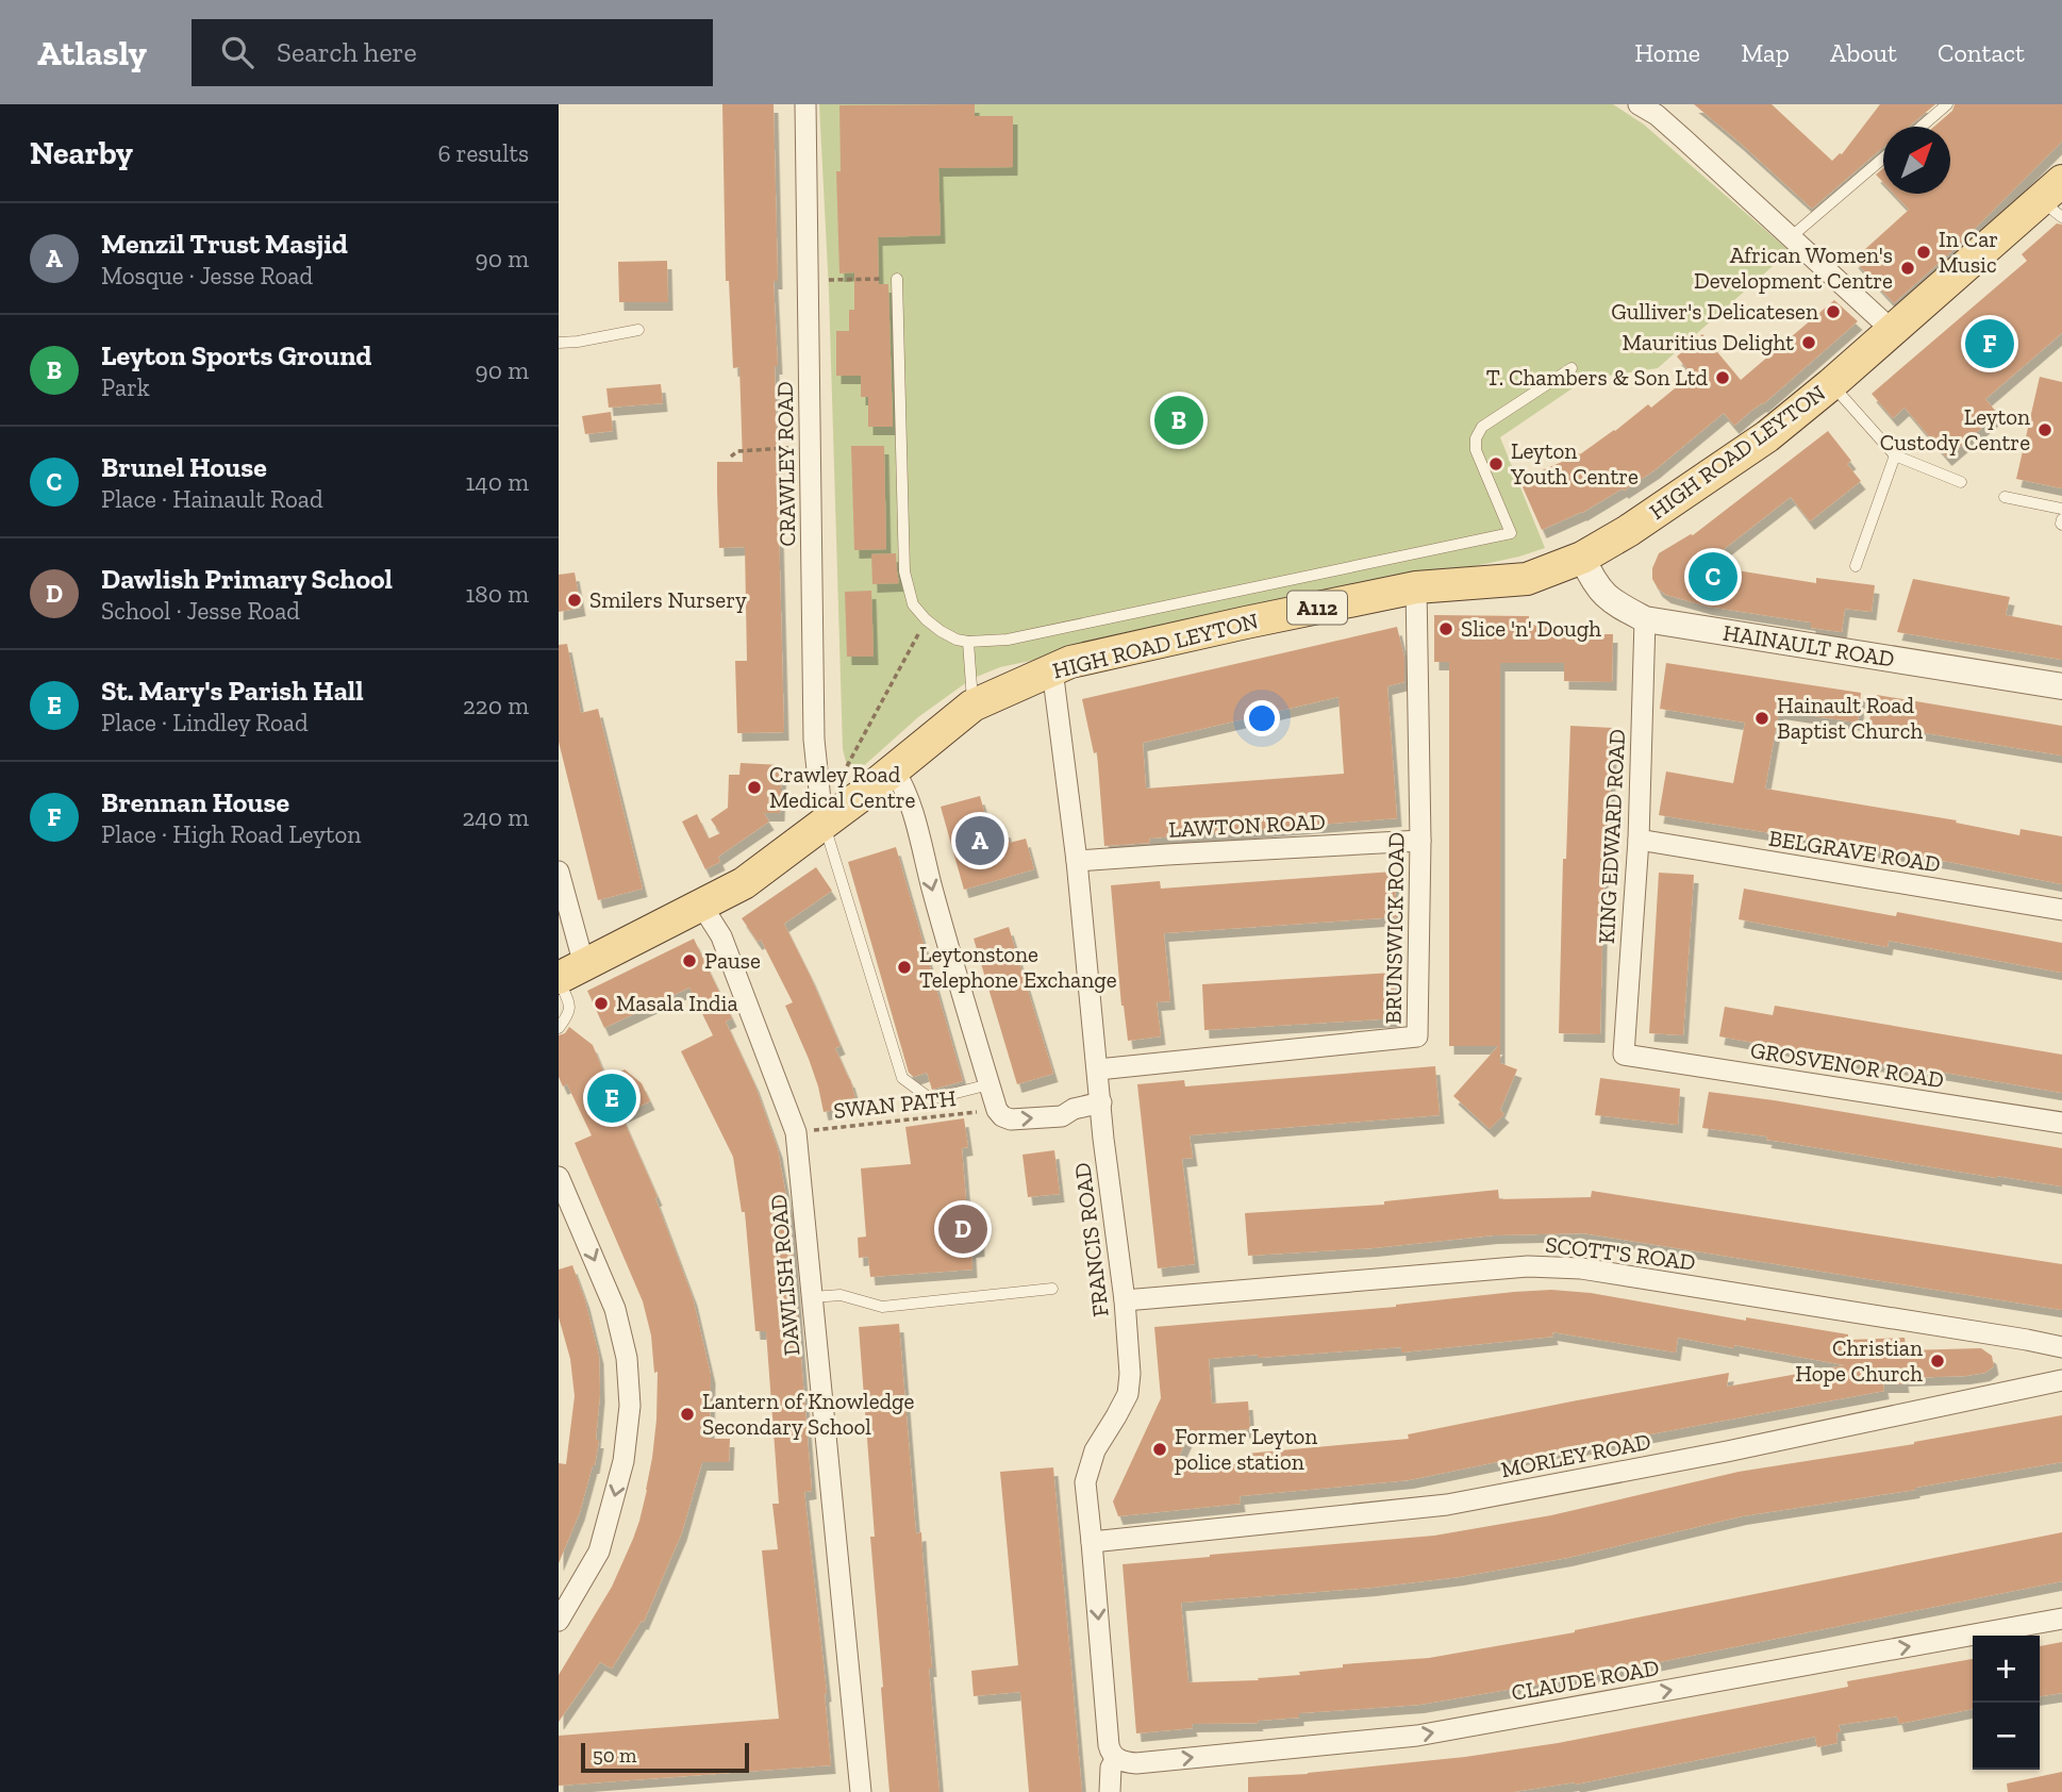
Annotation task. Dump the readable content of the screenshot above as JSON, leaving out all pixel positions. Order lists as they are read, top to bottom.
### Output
{
  "streets": {
    "main road": ["HIGH ROAD LEYTON", "A112"],
    "street": [
      "CRAWLEY ROAD",
      "HAINAULT ROAD",
      "LAWTON ROAD",
      "KING EDWARD ROAD",
      "BELGRAVE ROAD",
      "BRUNSWICK ROAD",
      "GROSVENOR ROAD",
      "FRANCIS ROAD",
      "SCOTT'S ROAD",
      "DAWLISH ROAD",
      "MORLEY ROAD",
      "CLAUDE ROAD"
    ],
    "path": ["SWAN PATH"]
  },
  "crossings": [
    ["HIGH ROAD LEYTON", "CRAWLEY ROAD"],
    ["HIGH ROAD LEYTON", "HAINAULT ROAD"],
    ["HIGH ROAD LEYTON", "BRUNSWICK ROAD"],
    ["HIGH ROAD LEYTON", "FRANCIS ROAD"],
    ["HIGH ROAD LEYTON", "DAWLISH ROAD"],
    ["HAINAULT ROAD", "KING EDWARD ROAD"],
    ["LAWTON ROAD", "BRUNSWICK ROAD"],
    ["LAWTON ROAD", "FRANCIS ROAD"],
    ["KING EDWARD ROAD", "BELGRAVE ROAD"],
    ["KING EDWARD ROAD", "GROSVENOR ROAD"],
    ["BRUNSWICK ROAD", "FRANCIS ROAD"],
    ["SWAN PATH", "DAWLISH ROAD"],
    ["FRANCIS ROAD", "SCOTT'S ROAD"],
    ["FRANCIS ROAD", "MORLEY ROAD"],
    ["FRANCIS ROAD", "CLAUDE ROAD"]
  ],
  "one_way": ["CLAUDE ROAD"],
  "places": [
    "In Car Music",
    "African Women's Development Centre",
    "Gulliver's Delicatesen",
    "Mauritius Delight",
    "T. Chambers & Son Ltd",
    "Leyton Custody Centre",
    "Leyton Youth Centre",
    "Smilers Nursery",
    "Slice 'n' Dough",
    "Hainault Road Baptist Church",
    "Crawley Road Medical Centre",
    "Pause",
    "Leytonstone Telephone Exchange",
    "Masala India",
    "Christian Hope Church",
    "Lantern of Knowledge Secondary School",
    "Former Leyton police station"
  ],
  "scale_bar": "50 m",
  "north": "top right",
  "page": {
    "header": "Atlasly",
    "search": "Search here",
    "nav": [
      "Home",
      "Map",
      "About",
      "Contact"
    ],
    "heading": ["Nearby", "6 results"],
    "list": [
      {
        "mark": "A",
        "name": "Menzil Trust Masjid",
        "note": "Mosque · Jesse Road",
        "value": "90 m"
      },
      {
        "mark": "B",
        "name": "Leyton Sports Ground",
        "note": "Park",
        "value": "90 m"
      },
      {
        "mark": "C",
        "name": "Brunel House",
        "note": "Place · Hainault Road",
        "value": "140 m"
      },
      {
        "mark": "D",
        "name": "Dawlish Primary School",
        "note": "School · Jesse Road",
        "value": "180 m"
      },
      {
        "mark": "E",
        "name": "St. Mary's Parish Hall",
        "note": "Place · Lindley Road",
        "value": "220 m"
      },
      {
        "mark": "F",
        "name": "Brennan House",
        "note": "Place · High Road Leyton",
        "value": "240 m"
      }
    ],
    "pins": [
      "F",
      "B",
      "C",
      "A",
      "E",
      "D"
    ],
    "map_buttons": ["+", "−"],
    "scale": "50 m"
  }
}
